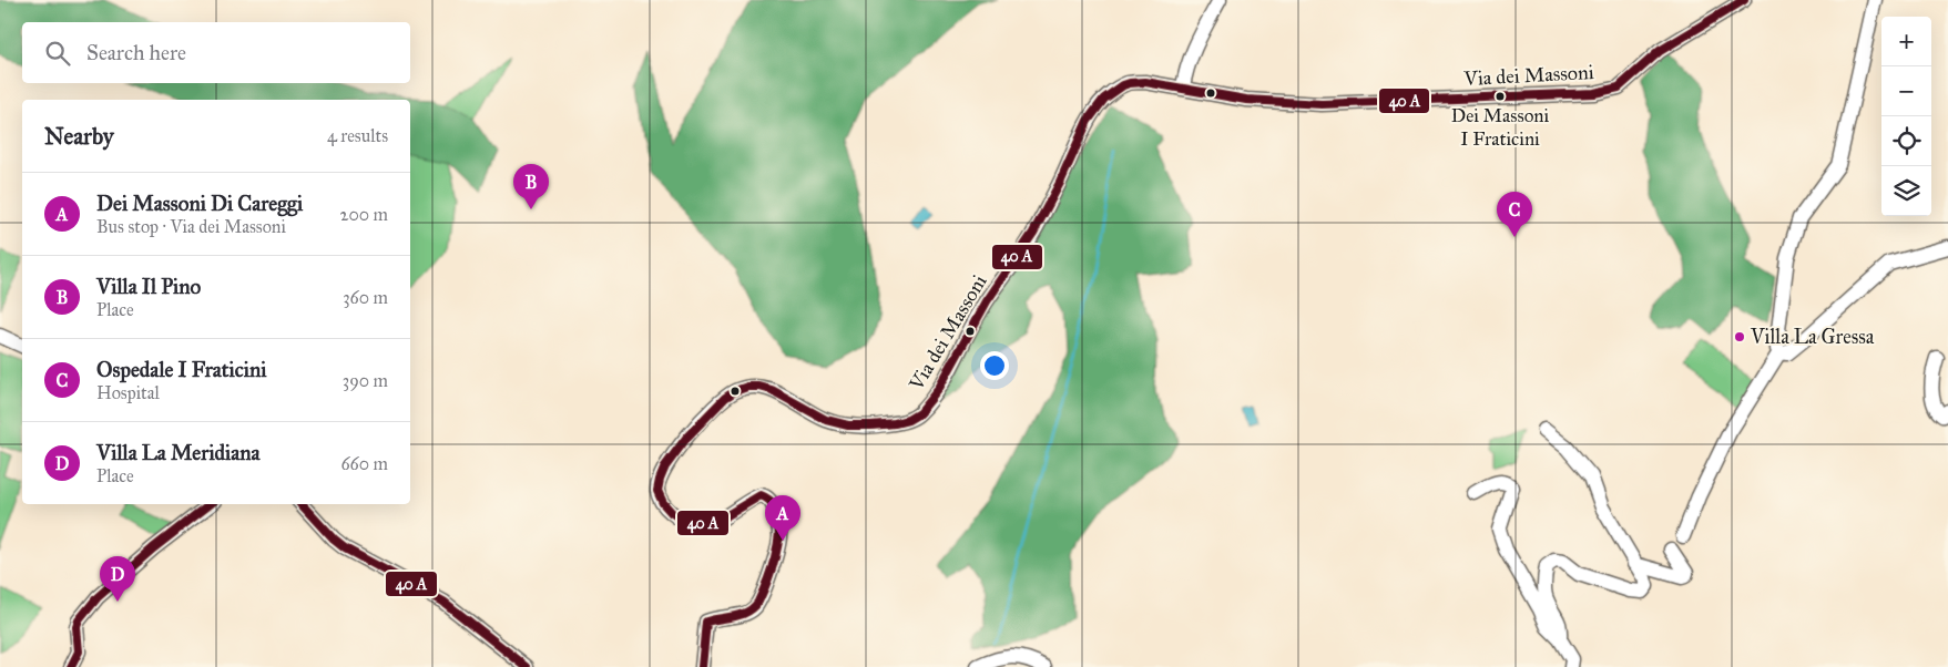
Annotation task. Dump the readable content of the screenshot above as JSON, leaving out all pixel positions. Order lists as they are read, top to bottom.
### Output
{
  "streets": {
    "street": ["Via dei Massoni"]
  },
  "places": ["Dei Massoni I Fraticini", "Villa La Gressa"],
  "page": {
    "map_buttons": ["+", "−"],
    "search": "Search here",
    "heading": ["Nearby", "4 results"],
    "pins": [
      "B",
      "C",
      "A",
      "D"
    ],
    "list": [
      {
        "mark": "A",
        "name": "Dei Massoni Di Careggi",
        "note": "Bus stop · Via dei Massoni",
        "value": "200 m"
      },
      {
        "mark": "B",
        "name": "Villa Il Pino",
        "note": "Place",
        "value": "360 m"
      },
      {
        "mark": "C",
        "name": "Ospedale I Fraticini",
        "note": "Hospital",
        "value": "390 m"
      },
      {
        "mark": "D",
        "name": "Villa La Meridiana",
        "note": "Place",
        "value": "660 m"
      }
    ]
  }
}
